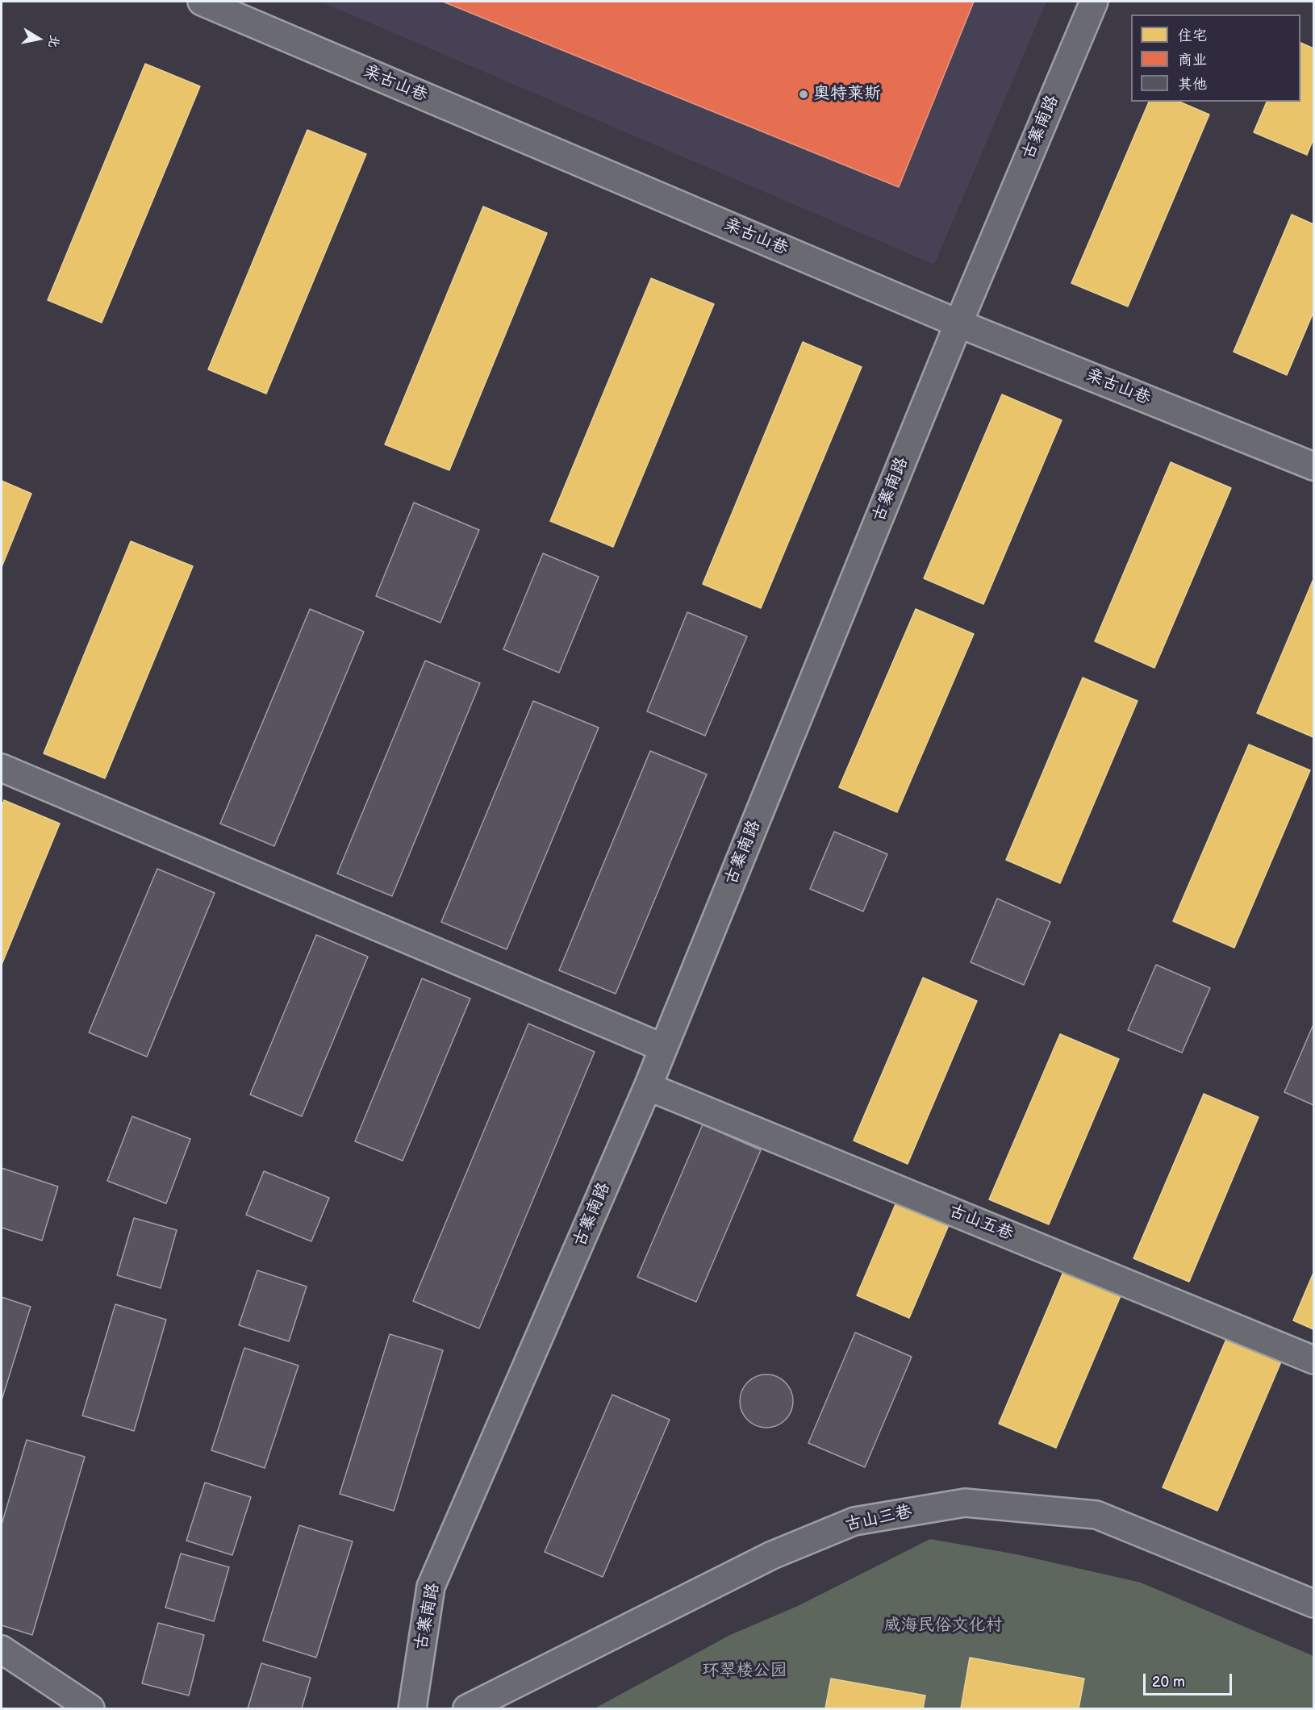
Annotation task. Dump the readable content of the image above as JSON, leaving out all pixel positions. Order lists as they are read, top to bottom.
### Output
{
  "streets": {
    "street": [
      "亲古山巷",
      "古寨南路",
      "古山五巷",
      "古山三巷"
    ]
  },
  "crossings": [
    ["亲古山巷", "古寨南路"],
    ["古寨南路", "古山五巷"]
  ],
  "parks": ["威海民俗文化村", "环翠楼公园"],
  "places": ["奥特莱斯"],
  "legend": ["住宅", "商业", "其他"],
  "scale_bar": "20 m",
  "north": "right"
}
